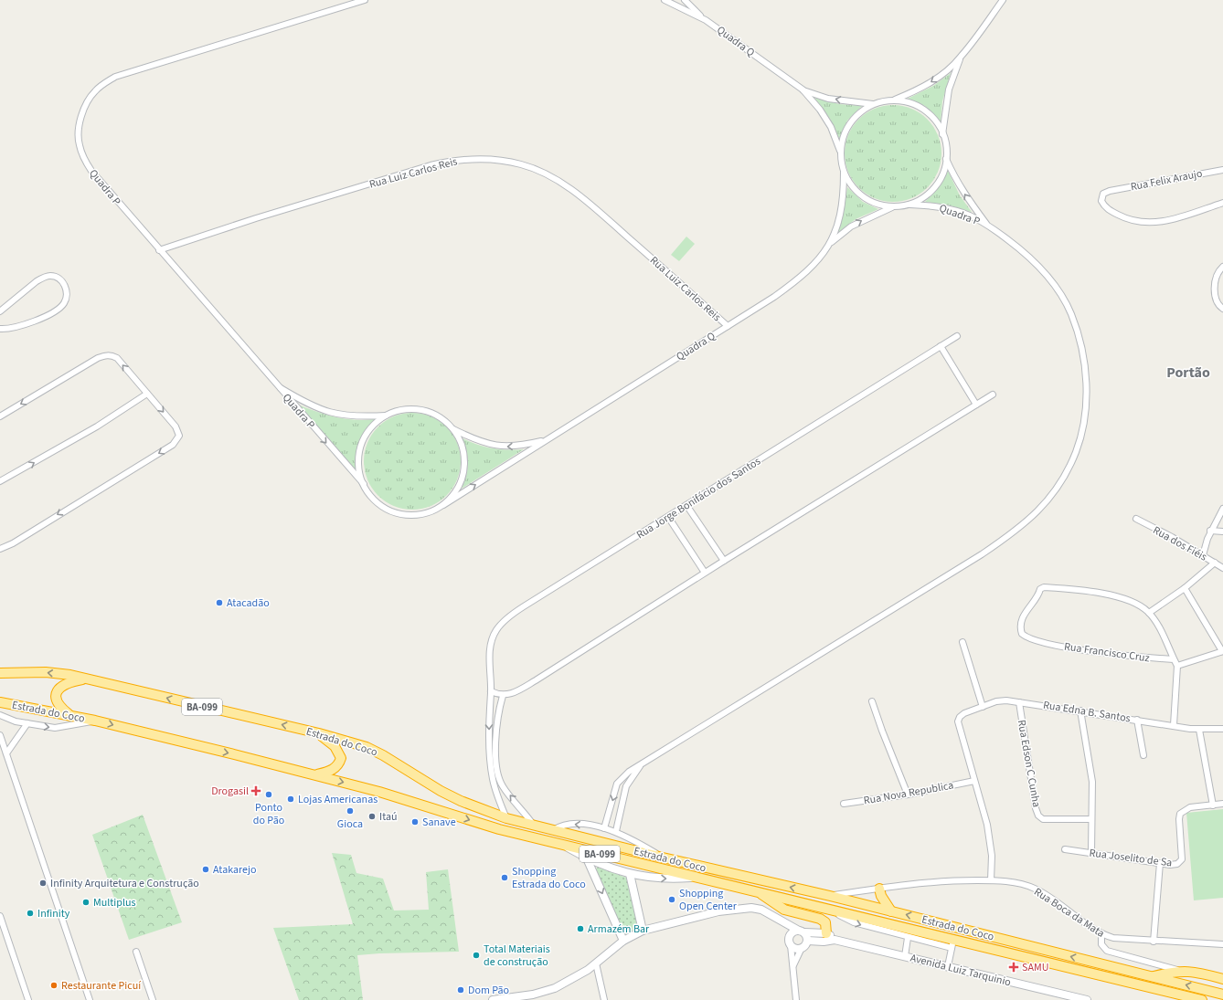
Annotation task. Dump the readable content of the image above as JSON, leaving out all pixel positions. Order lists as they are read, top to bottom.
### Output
{
  "streets": {
    "highway": ["BA-099", "Estrada do Coco"],
    "street": [
      "Quadra Q",
      "Rua Luiz Carlos Reis",
      "Rua Felix Araujo",
      "Quadra P",
      "Rua Jorge Bonifácio dos Santos",
      "Rua dos Fiéis",
      "Rua Francisco Cruz",
      "Rua Edna B. Santos",
      "Rua Edson C Cunha",
      "Rua Nova Republica",
      "Rua Joselito de Sa",
      "Rua Boca da Mata",
      "Avenida Luiz Tarquinio"
    ]
  },
  "crossings": [
    ["Quadra Q", "Rua Luiz Carlos Reis"],
    ["Quadra Q", "Quadra P"],
    ["Rua Luiz Carlos Reis", "Quadra P"],
    ["Estrada do Coco", "Rua Boca da Mata"],
    ["Rua Edna B. Santos", "Rua Edson C Cunha"],
    ["Rua Edna B. Santos", "Rua Nova Republica"]
  ],
  "districts": ["Portão"],
  "places": {
    "other": [
      "Atacadão",
      "Ponto do Pão",
      "Lojas Americanas",
      "Gioca",
      "Itaú",
      "Sanave",
      "Atakarejo",
      "Shopping Estrada do Coco",
      "Infinity Arquitetura e Construção",
      "Shopping Open Center",
      "Multiplus",
      "Infinity",
      "Armazém Bar",
      "Total Materiais de construção",
      "Restaurante Picuí",
      "Dom Pão"
    ],
    "health": ["Drogasil", "SAMU"]
  }
}
